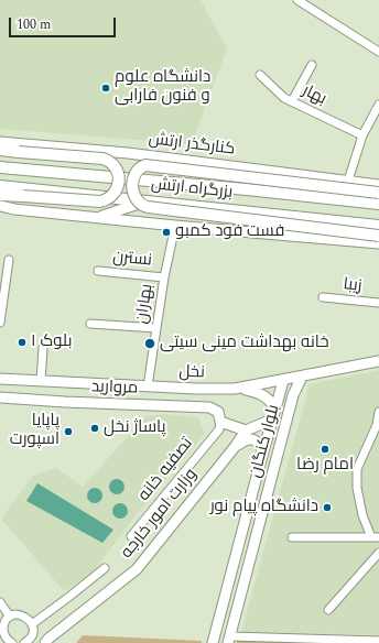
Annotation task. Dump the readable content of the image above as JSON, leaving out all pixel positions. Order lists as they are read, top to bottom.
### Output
{
  "streets": {
    "highway": ["بزرگراه ارتش"],
    "main road": [
      "کنارگذر ارتش",
      "نخل",
      "مروارید",
      "بلوار کنگان",
      "وزارت امور خارجه"
    ],
    "street": [
      "بهار",
      "نسترن",
      "زیبا",
      "بهاران",
      "تصفیه خانه"
    ]
  },
  "crossings": [
    ["نسترن", "بهاران"],
    ["بهاران", "نخل"],
    ["نخل", "بلوار کنگان"],
    ["مروارید", "تصفیه خانه"]
  ],
  "places": [
    "دانشگاه علوم و فنون فارابی",
    "فست فود کمبو",
    "۱ بلوک",
    "خانه بهداشت مینی سیتی",
    "پاساژ نخل",
    "پاپایا اسپورت",
    "امام رضا",
    "دانشگاه پیام نور"
  ],
  "scale_bar": "100 m"
}
